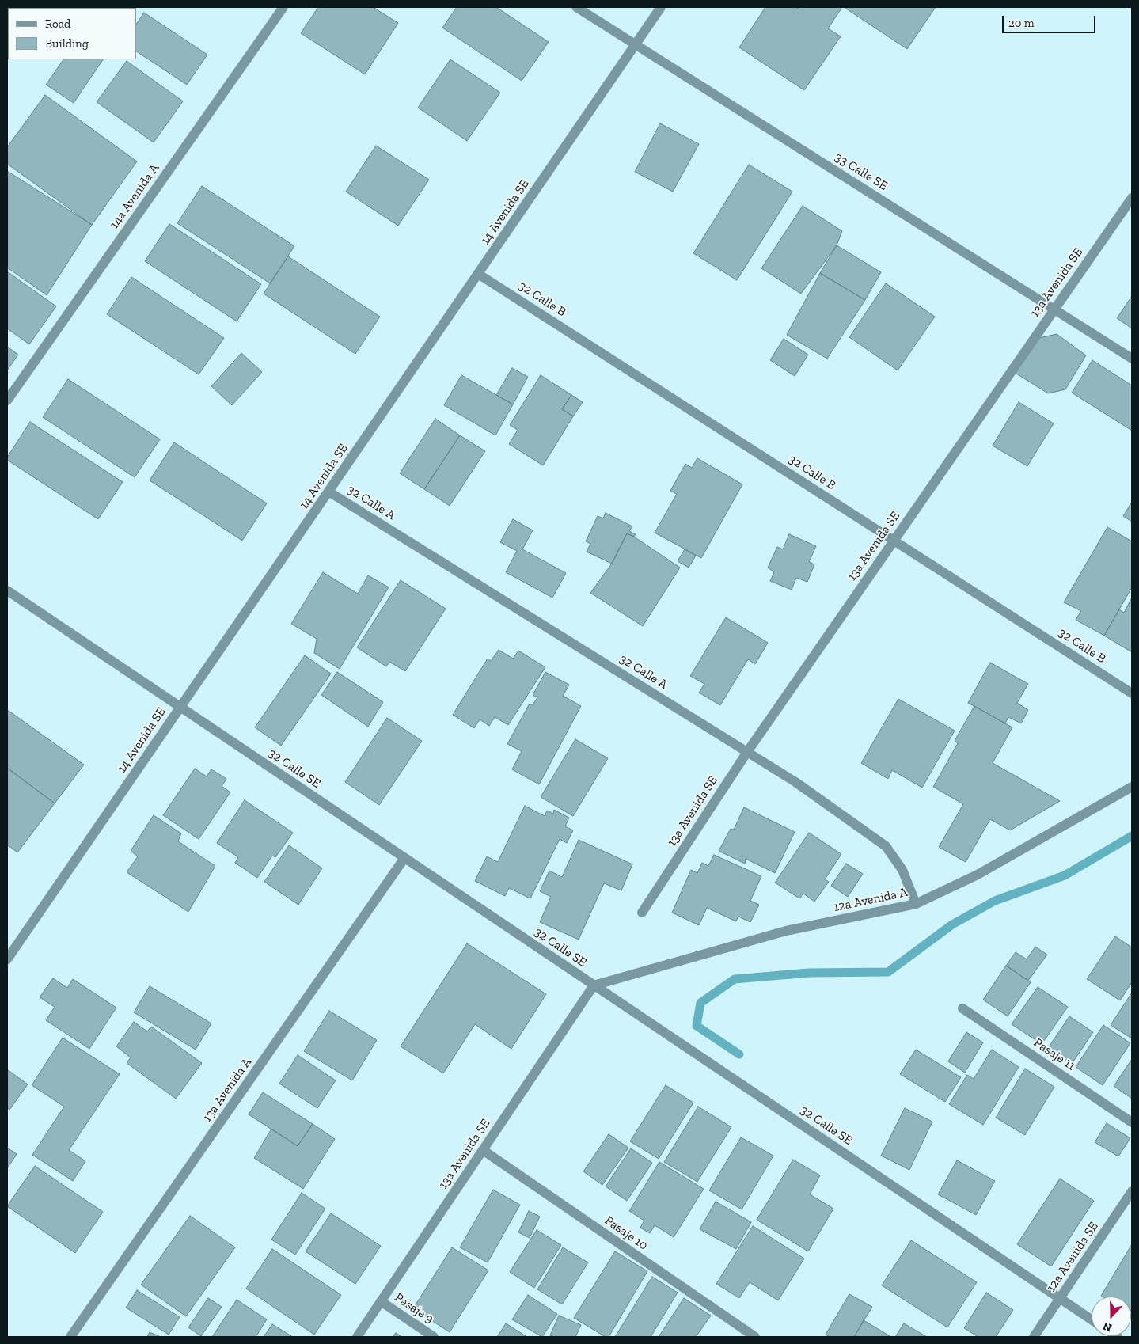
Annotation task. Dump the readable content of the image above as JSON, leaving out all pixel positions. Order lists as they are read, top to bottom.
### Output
{
  "streets": {
    "street": [
      "33 Calle SE",
      "14a Avenida A",
      "14 Avenida SE",
      "13a Avenida SE",
      "32 Calle B",
      "32 Calle A",
      "32 Calle SE",
      "12a Avenida A",
      "Pasaje 11",
      "13a Avenida A",
      "Pasaje 10",
      "12a Avenida SE",
      "Pasaje 9"
    ]
  },
  "crossings": [
    ["33 Calle SE", "14 Avenida SE"],
    ["33 Calle SE", "13a Avenida SE"],
    ["14 Avenida SE", "32 Calle B"],
    ["14 Avenida SE", "32 Calle A"],
    ["14 Avenida SE", "32 Calle SE"],
    ["13a Avenida SE", "32 Calle B"],
    ["13a Avenida SE", "32 Calle A"],
    ["13a Avenida SE", "32 Calle SE"],
    ["13a Avenida SE", "12a Avenida A"],
    ["13a Avenida SE", "Pasaje 10"],
    ["13a Avenida SE", "Pasaje 9"],
    ["32 Calle A", "12a Avenida A"],
    ["32 Calle SE", "12a Avenida A"],
    ["32 Calle SE", "13a Avenida A"],
    ["32 Calle SE", "12a Avenida SE"]
  ],
  "legend": ["Road", "Building"],
  "scale_bar": "20 m",
  "north": "bottom"
}
